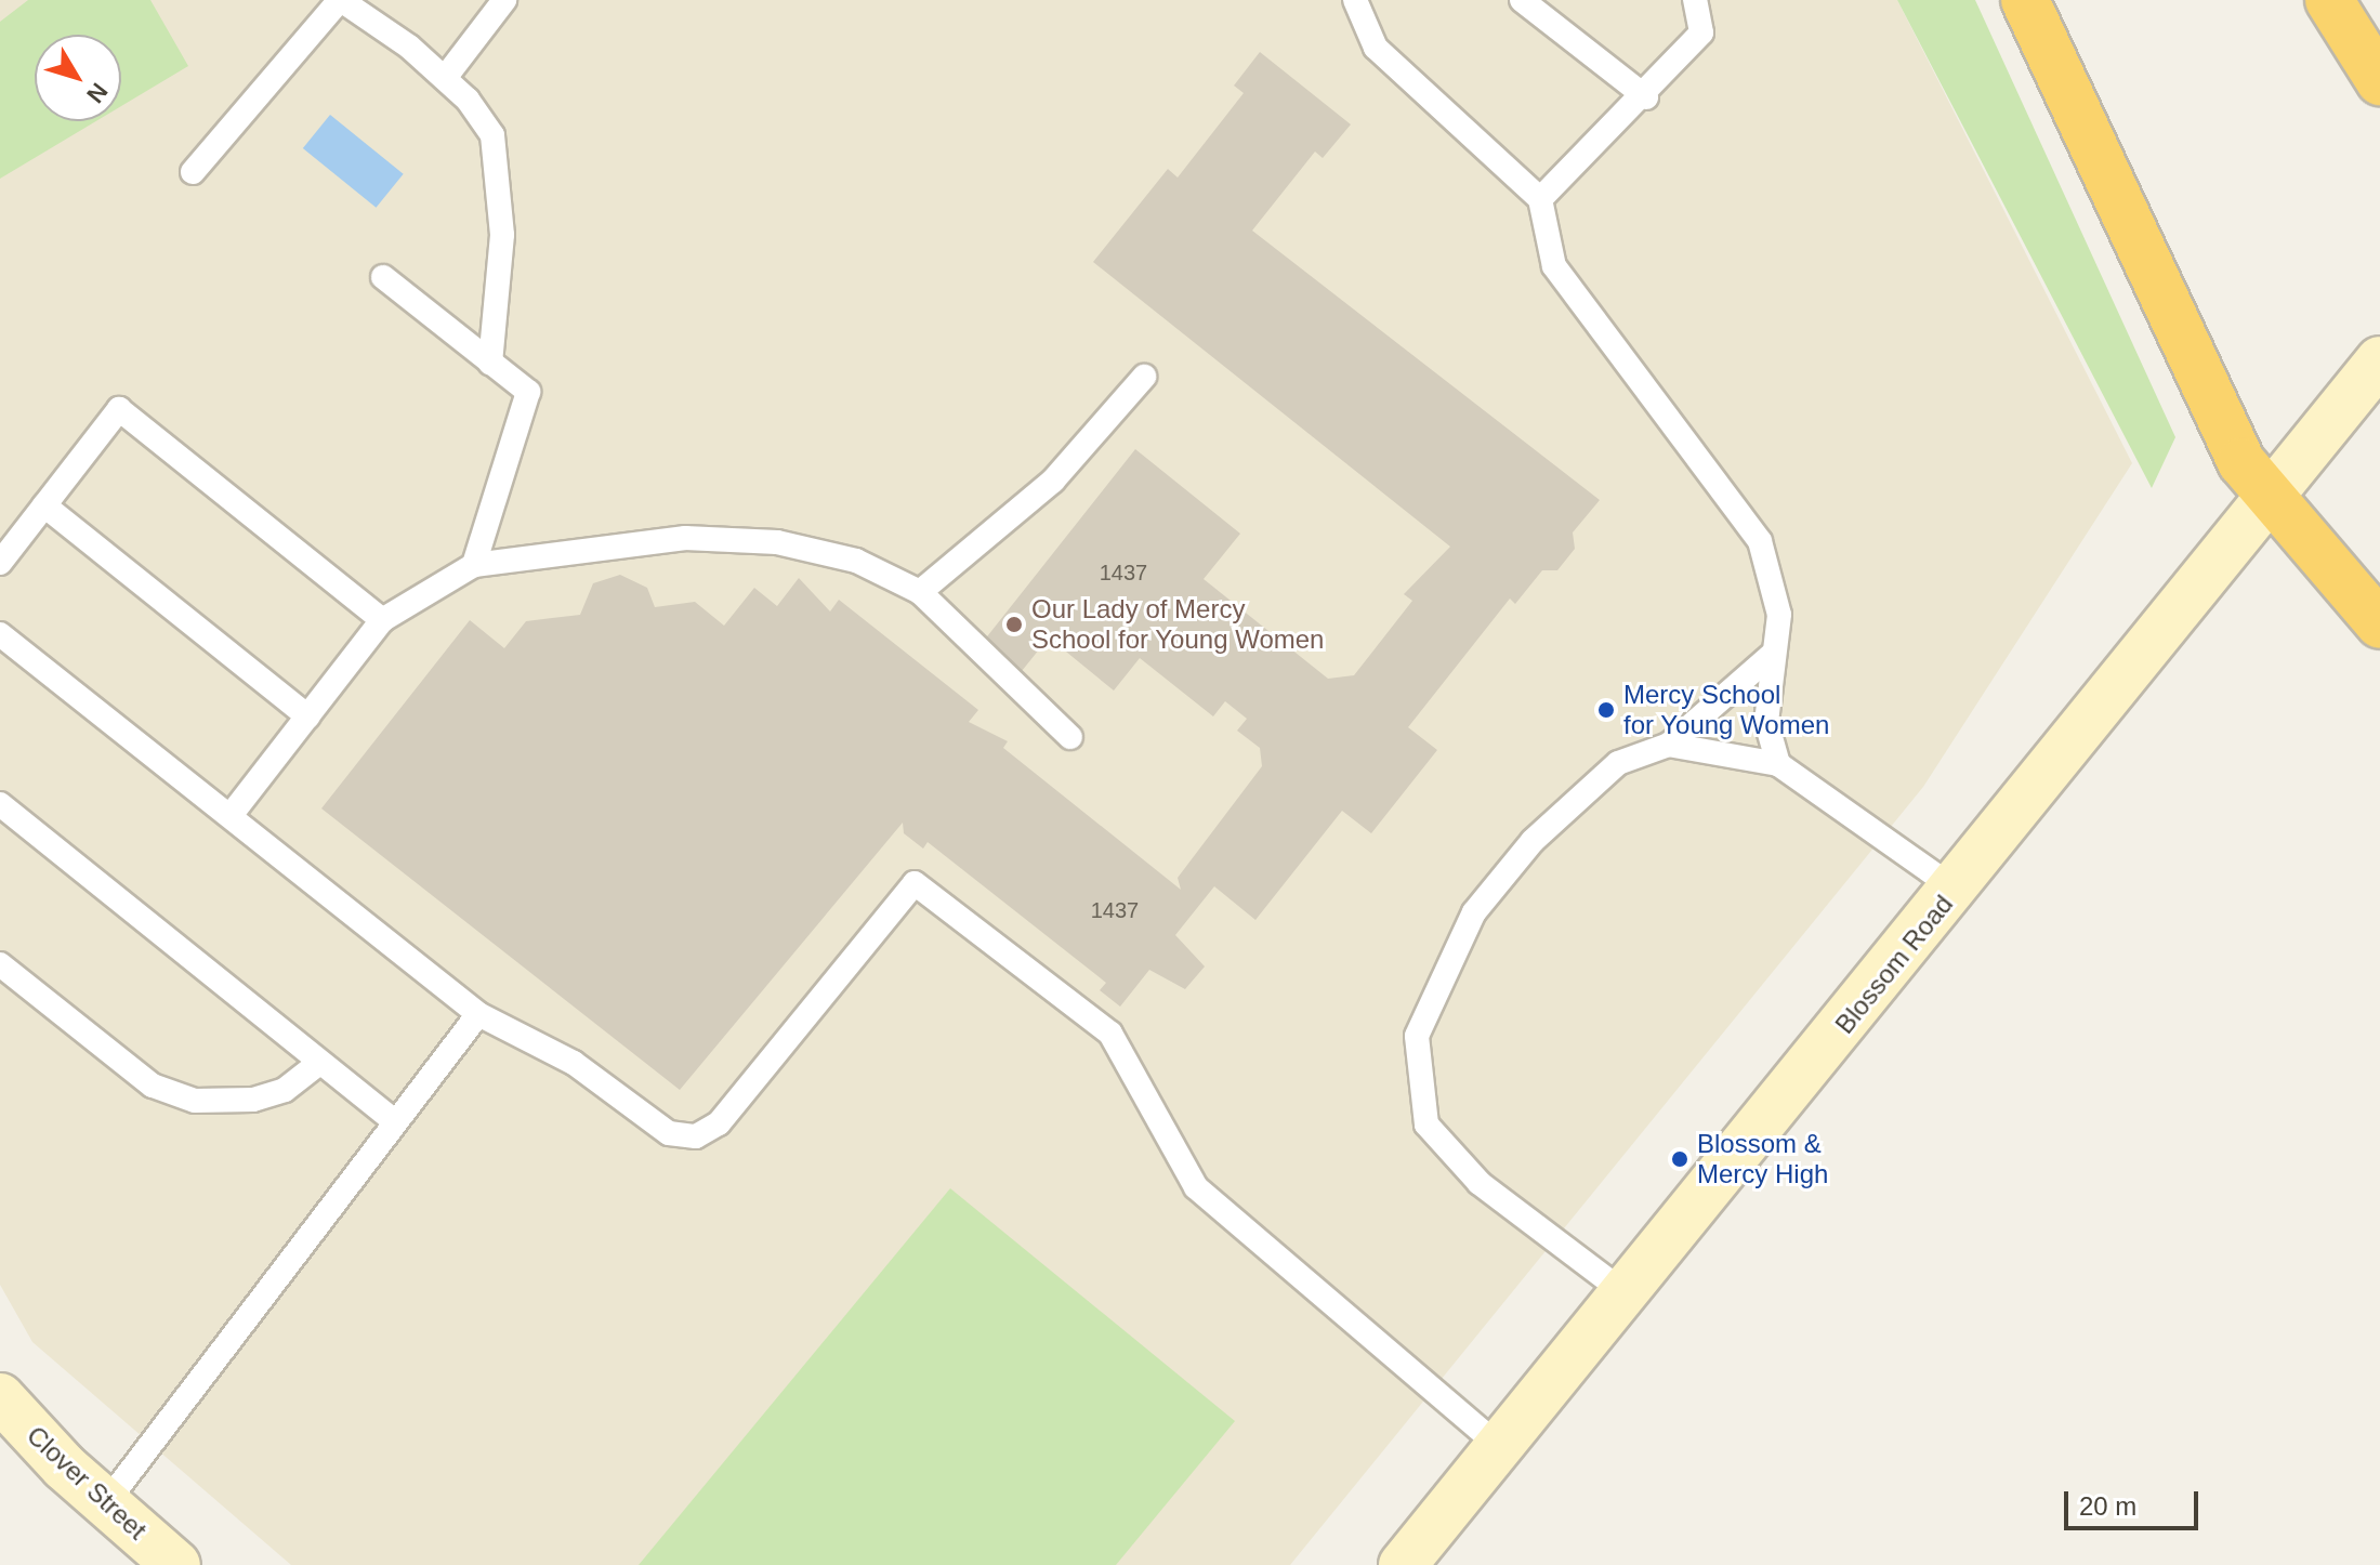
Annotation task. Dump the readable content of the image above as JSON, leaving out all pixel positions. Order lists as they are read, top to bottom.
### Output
{
  "streets": {
    "street": ["Blossom Road", "Clover Street"]
  },
  "places": ["Our Lady of Mercy School for Young Women", "Mercy School for Young Women", "Blossom & Mercy High"],
  "house_numbers": ["1437", "1437"],
  "scale_bar": "20 m",
  "north": "bottom right"
}
